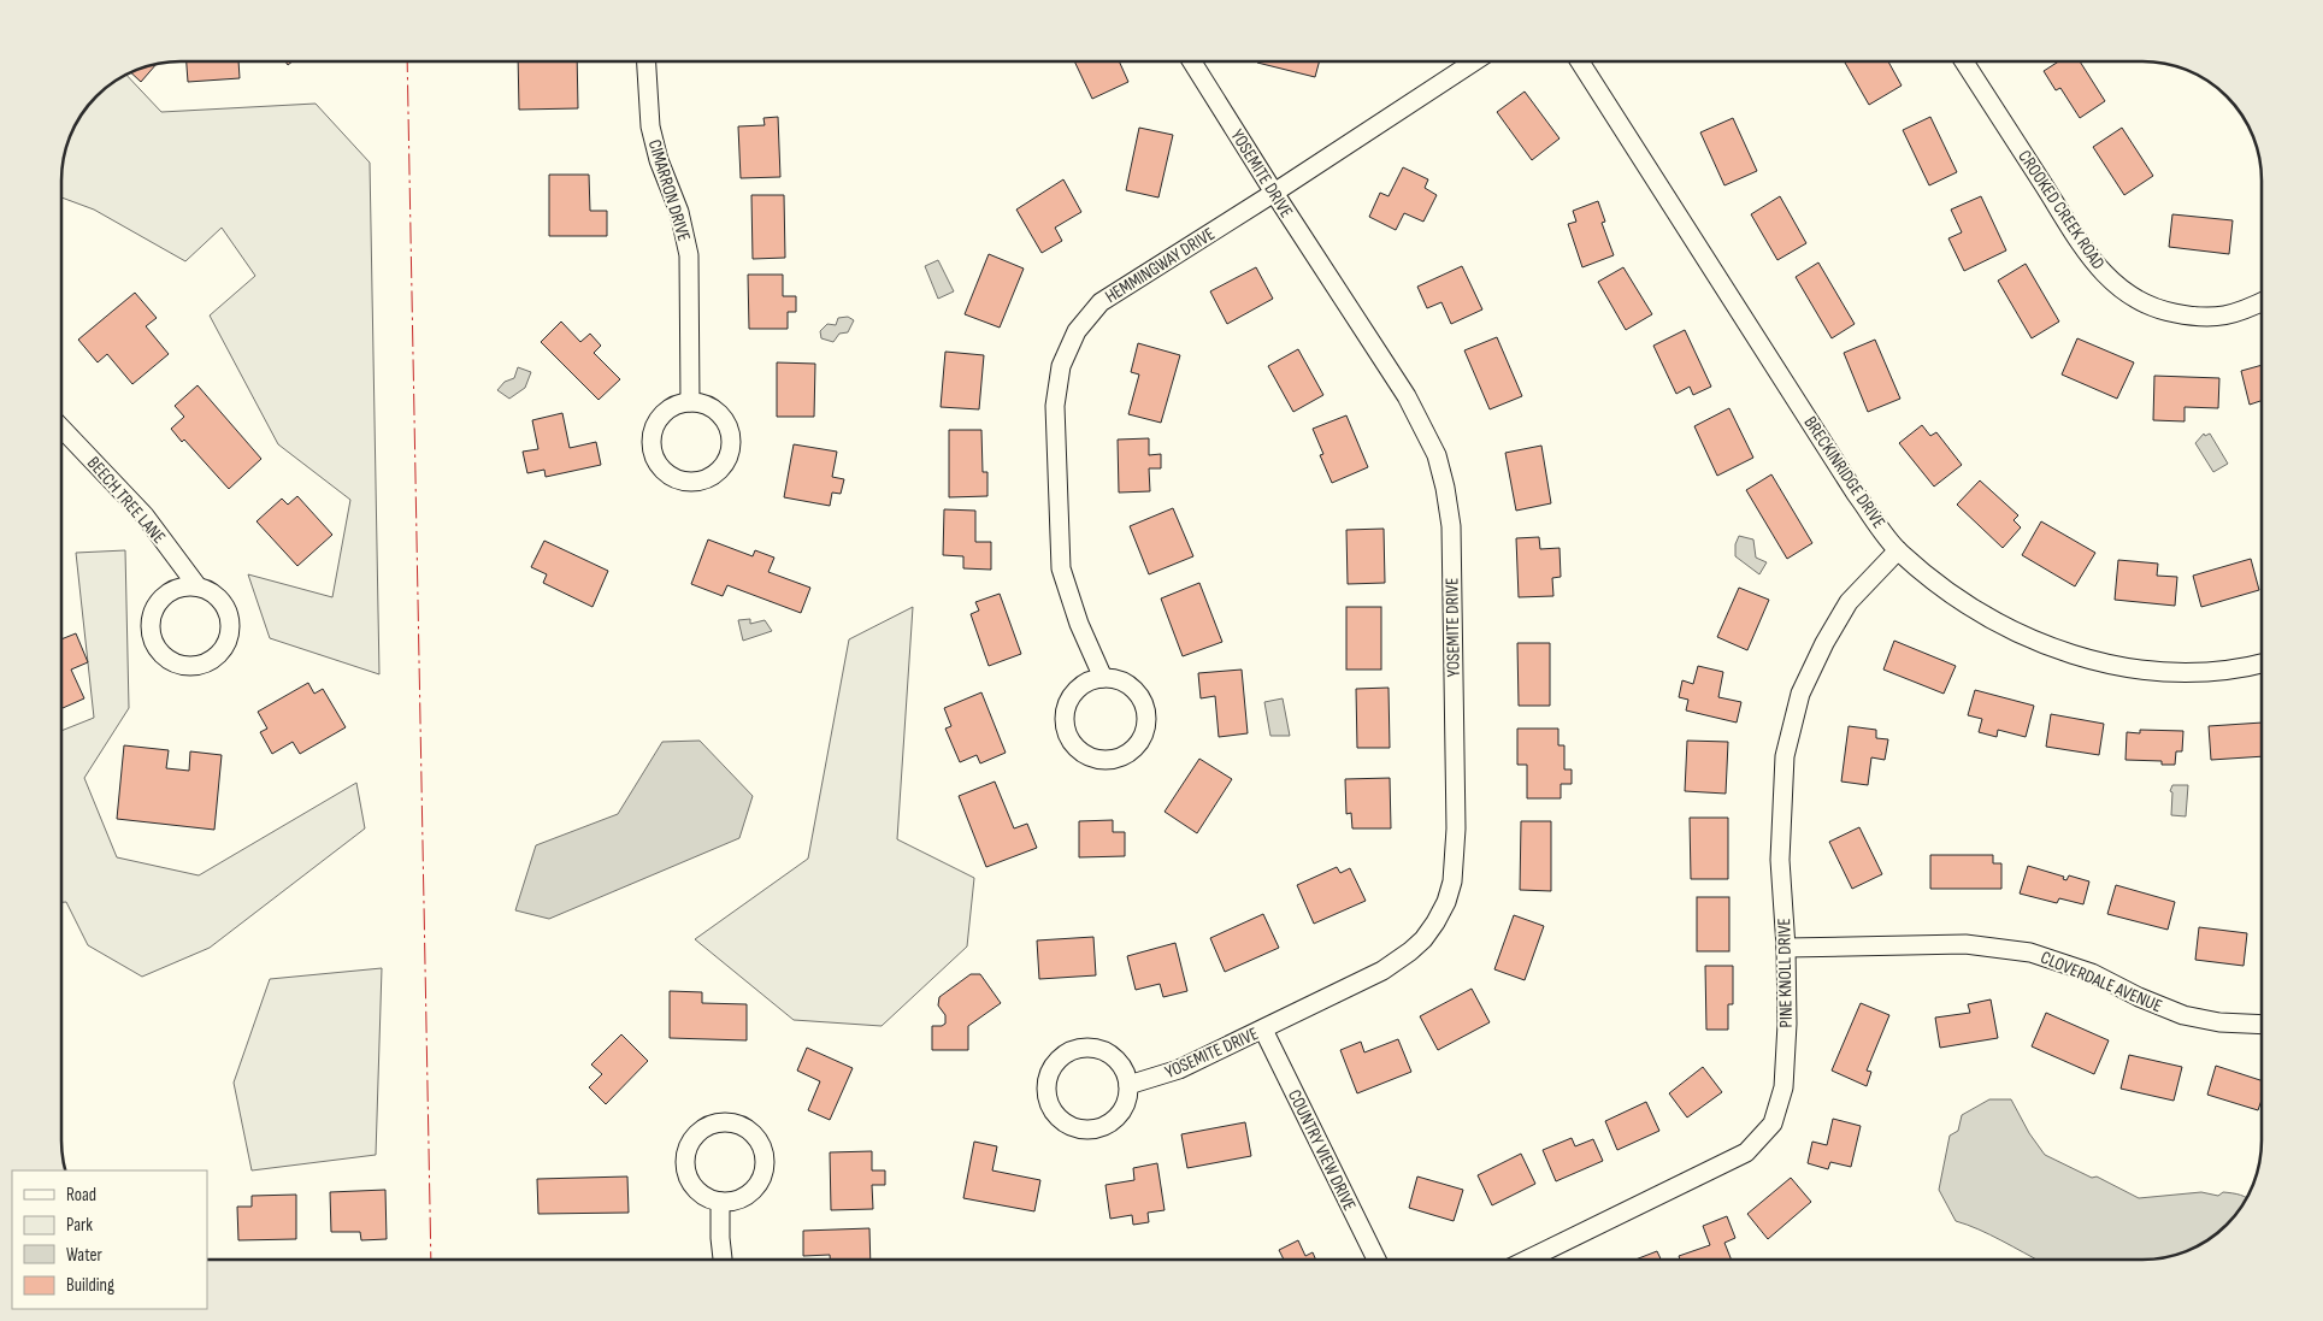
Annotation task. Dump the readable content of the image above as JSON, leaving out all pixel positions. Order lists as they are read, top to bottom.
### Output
{
  "streets": {
    "street": [
      "YOSEMITE DRIVE",
      "CIMARRON DRIVE",
      "CROOKED CREEK ROAD",
      "HEMMINGWAY DRIVE",
      "BRECKINRIDGE DRIVE",
      "BEECH TREE LANE",
      "PINE KNOLL DRIVE",
      "CLOVERDALE AVENUE",
      "COUNTRY VIEW DRIVE"
    ]
  },
  "crossings": [
    ["YOSEMITE DRIVE", "HEMMINGWAY DRIVE"],
    ["YOSEMITE DRIVE", "COUNTRY VIEW DRIVE"],
    ["BRECKINRIDGE DRIVE", "PINE KNOLL DRIVE"],
    ["PINE KNOLL DRIVE", "CLOVERDALE AVENUE"]
  ],
  "legend": [
    "Road",
    "Park",
    "Water",
    "Building"
  ]
}
